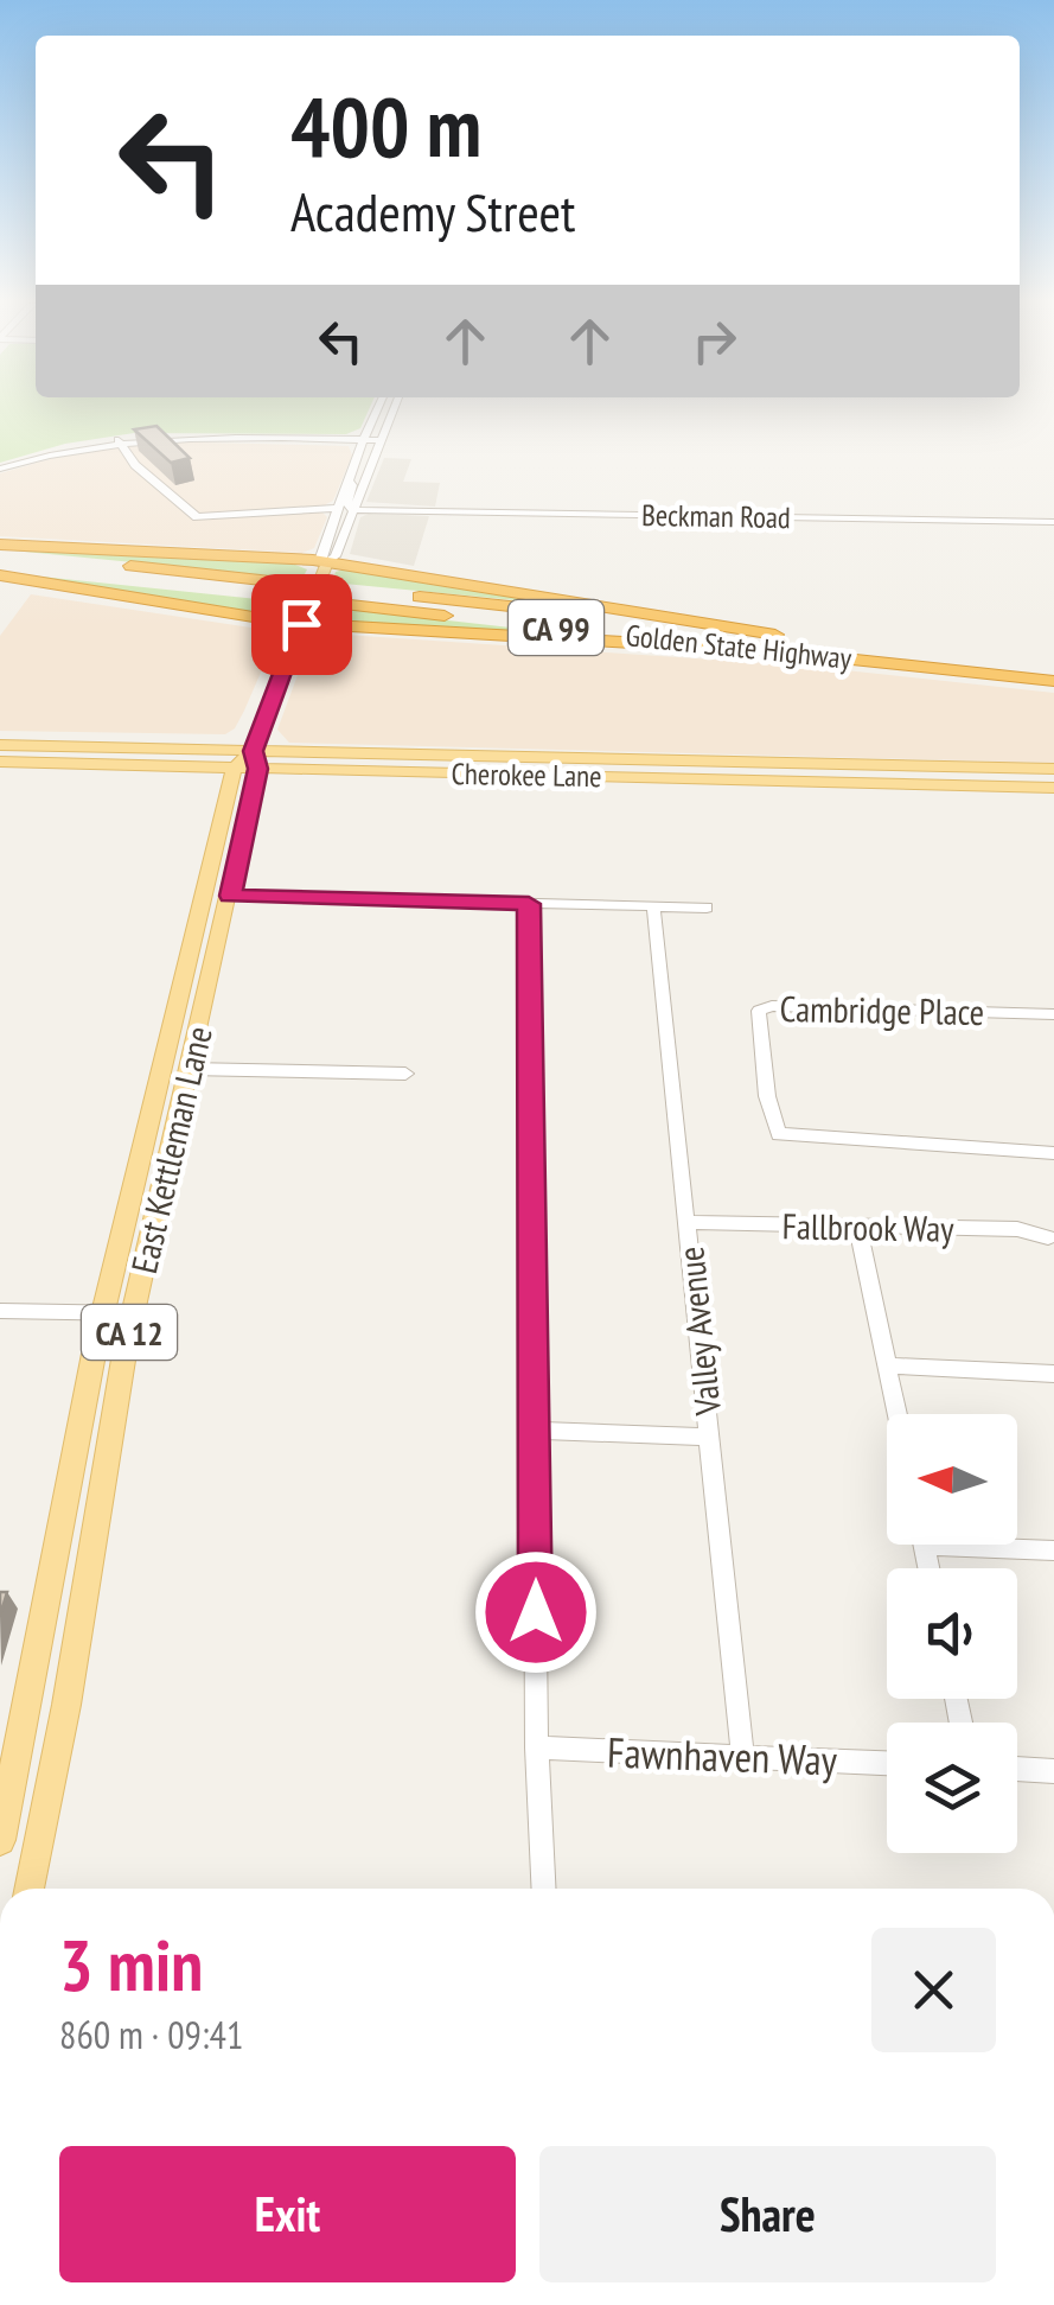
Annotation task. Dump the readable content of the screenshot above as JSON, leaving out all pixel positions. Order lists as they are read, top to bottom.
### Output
{
  "streets": {
    "highway": ["CA 99", "Golden State Highway"],
    "main road": ["Cherokee Lane", "East Kettleman Lane", "CA 12"],
    "street": [
      "Beckman Road",
      "Cambridge Place",
      "Fallbrook Way",
      "Valley Avenue",
      "Fawnhaven Way"
    ]
  },
  "crossings": [
    ["Beckman Road", "East Kettleman Lane"],
    ["Cherokee Lane", "East Kettleman Lane"],
    ["Fallbrook Way", "Valley Avenue"],
    ["Valley Avenue", "Fawnhaven Way"]
  ],
  "north": "left",
  "page": {
    "turn": ["400 m", "Academy Street"],
    "heading": ["3 min", "860 m · 09:41"],
    "buttons": ["Exit", "Share"]
  }
}
